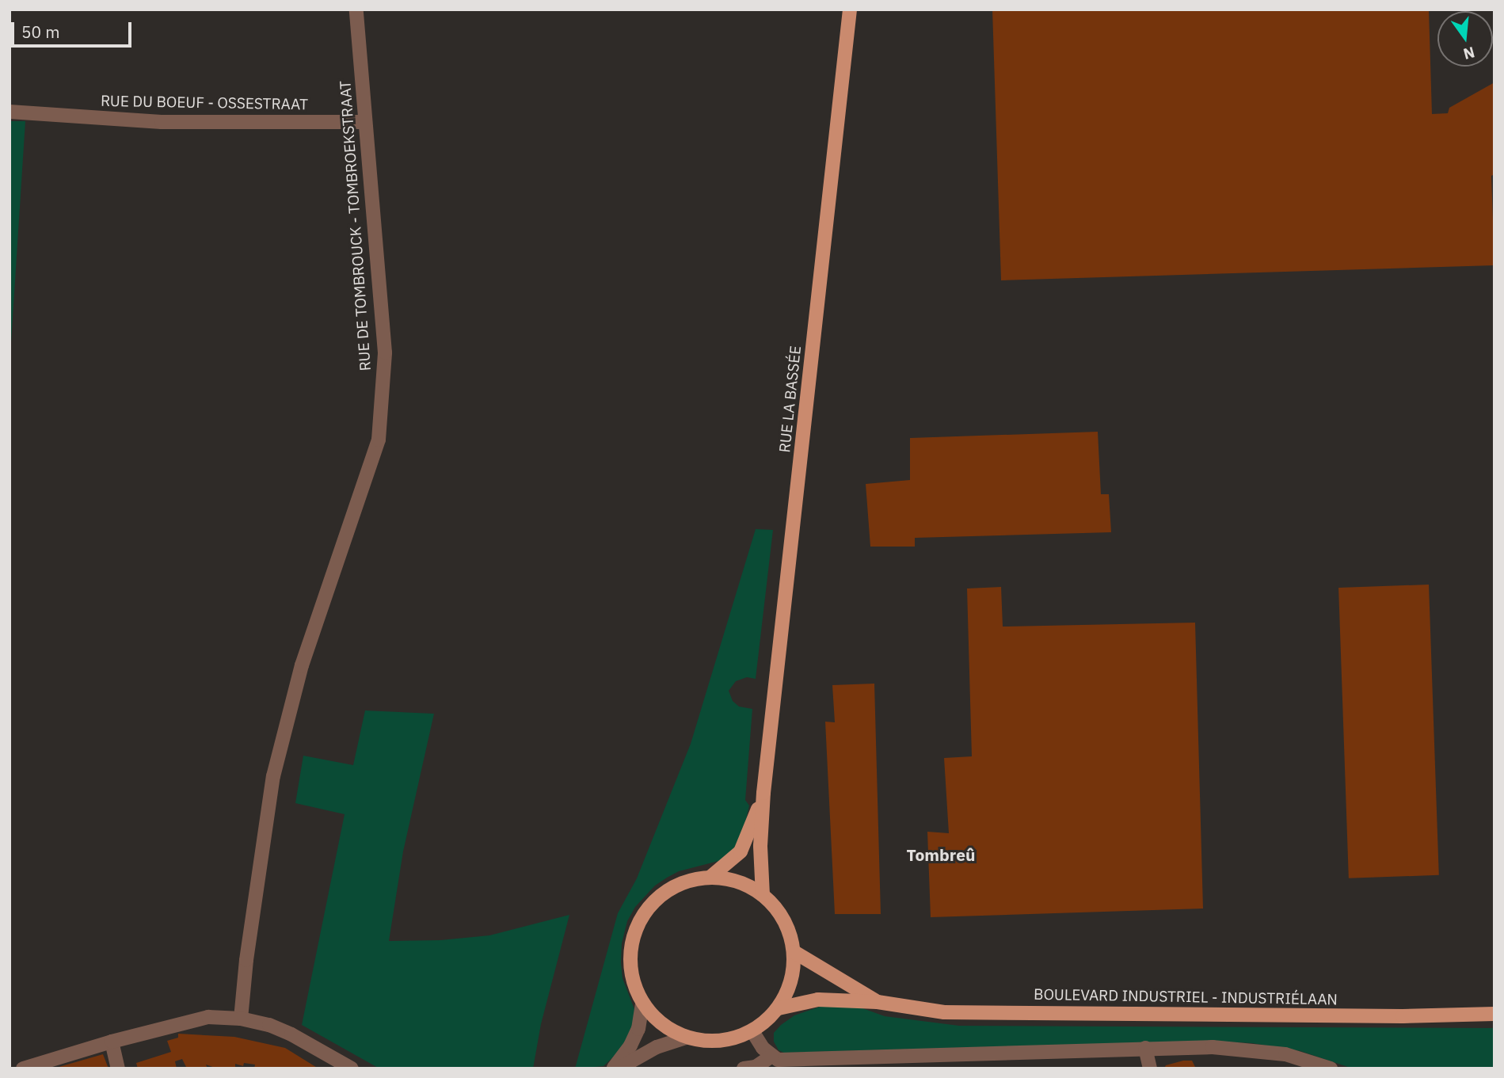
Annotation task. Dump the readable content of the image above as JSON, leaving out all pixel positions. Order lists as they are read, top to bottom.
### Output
{
  "streets": {
    "main road": ["RUE LA BASSÉE", "BOULEVARD INDUSTRIEL - INDUSTRIÉLAAN"],
    "street": ["RUE DU BOEUF - OSSESTRAAT", "RUE DE TOMBROUCK - TOMBROEKSTRAAT"]
  },
  "crossings": [
    ["RUE DU BOEUF - OSSESTRAAT", "RUE DE TOMBROUCK - TOMBROEKSTRAAT"],
    ["RUE LA BASSÉE", "BOULEVARD INDUSTRIEL - INDUSTRIÉLAAN"]
  ],
  "districts": ["Tombreû"],
  "scale_bar": "50 m",
  "north": "bottom"
}
